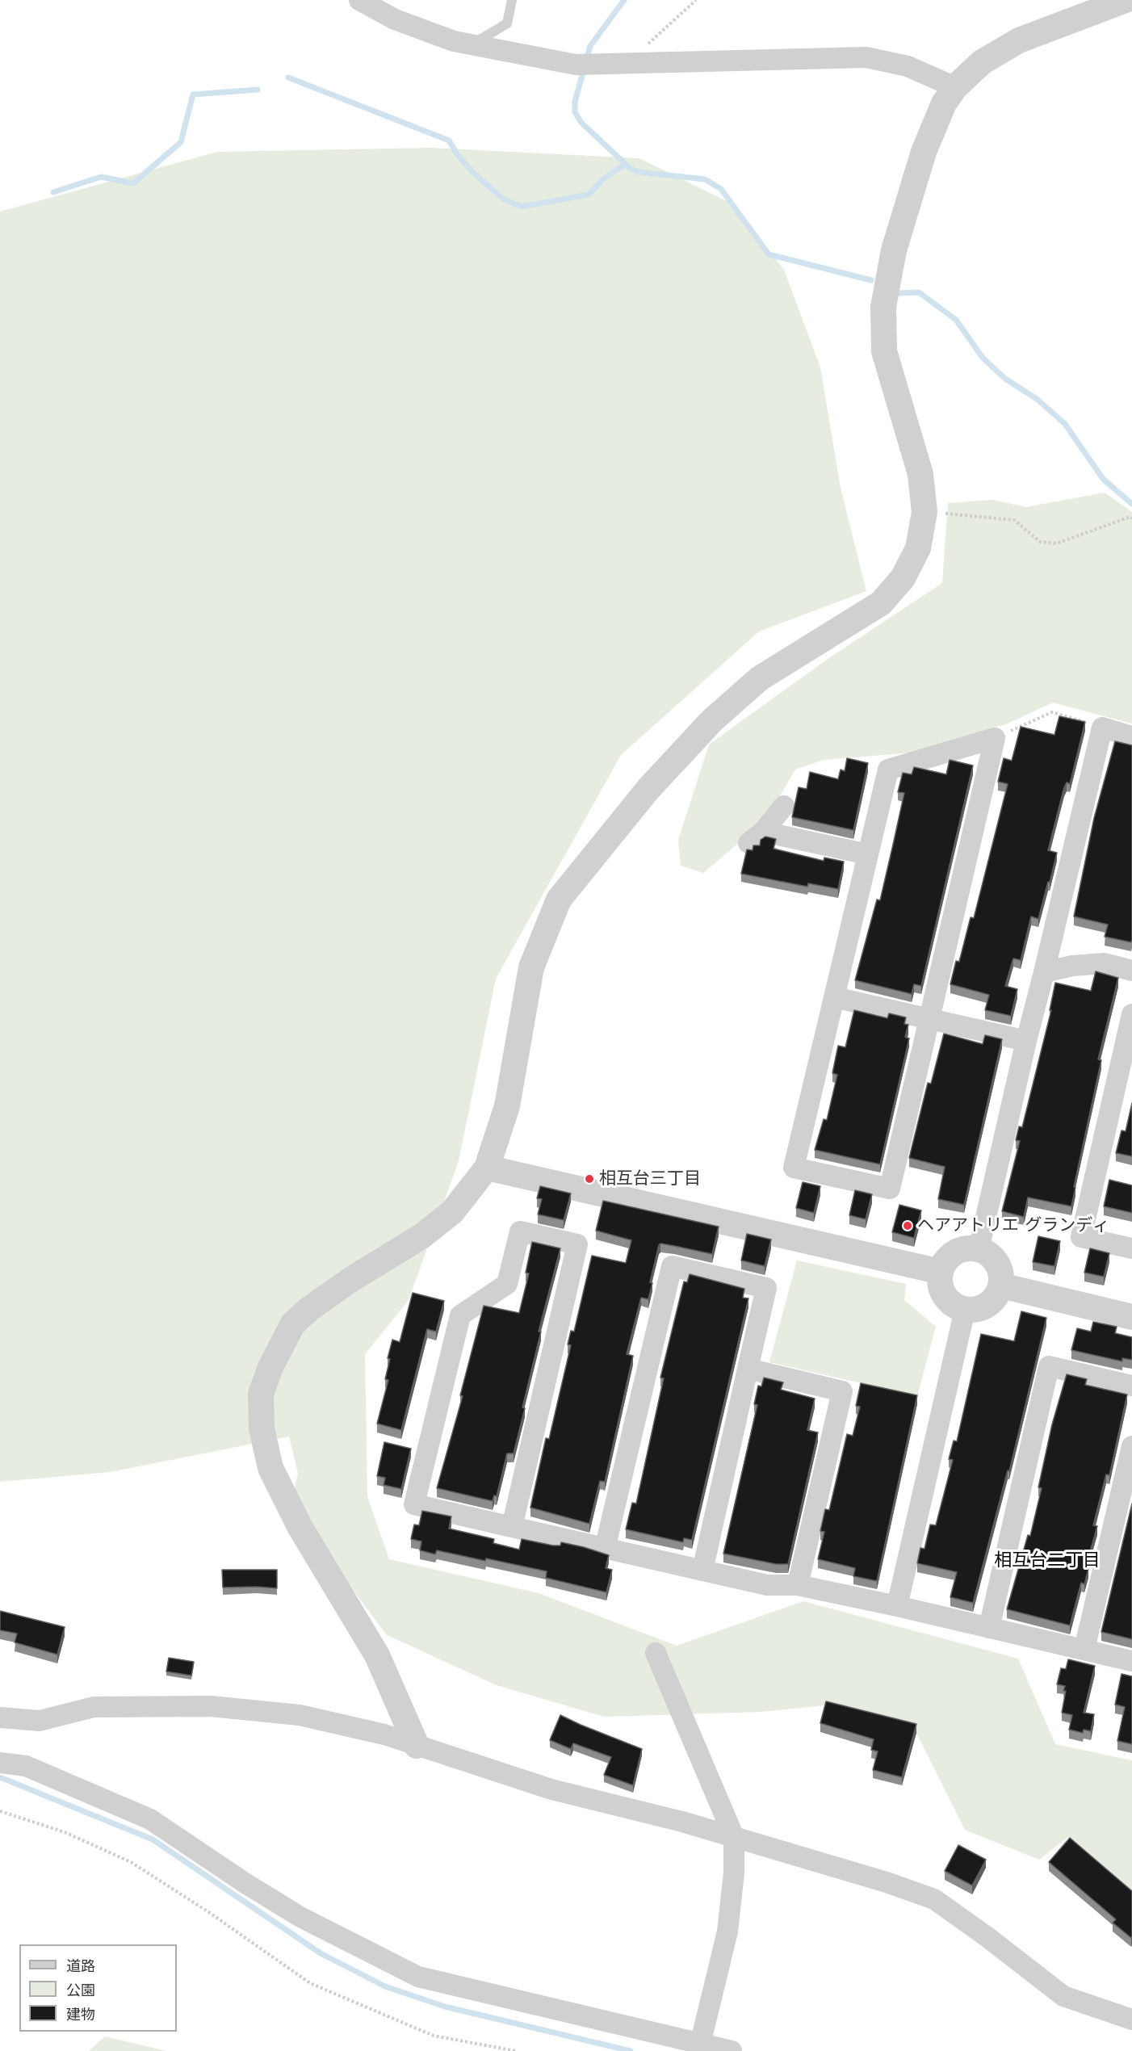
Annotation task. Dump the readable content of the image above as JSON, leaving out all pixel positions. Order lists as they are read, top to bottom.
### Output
{
  "districts": ["相互台二丁目"],
  "places": ["相互台三丁目", "ヘアアトリエ グランディ"],
  "legend": ["道路", "公園", "建物"]
}
